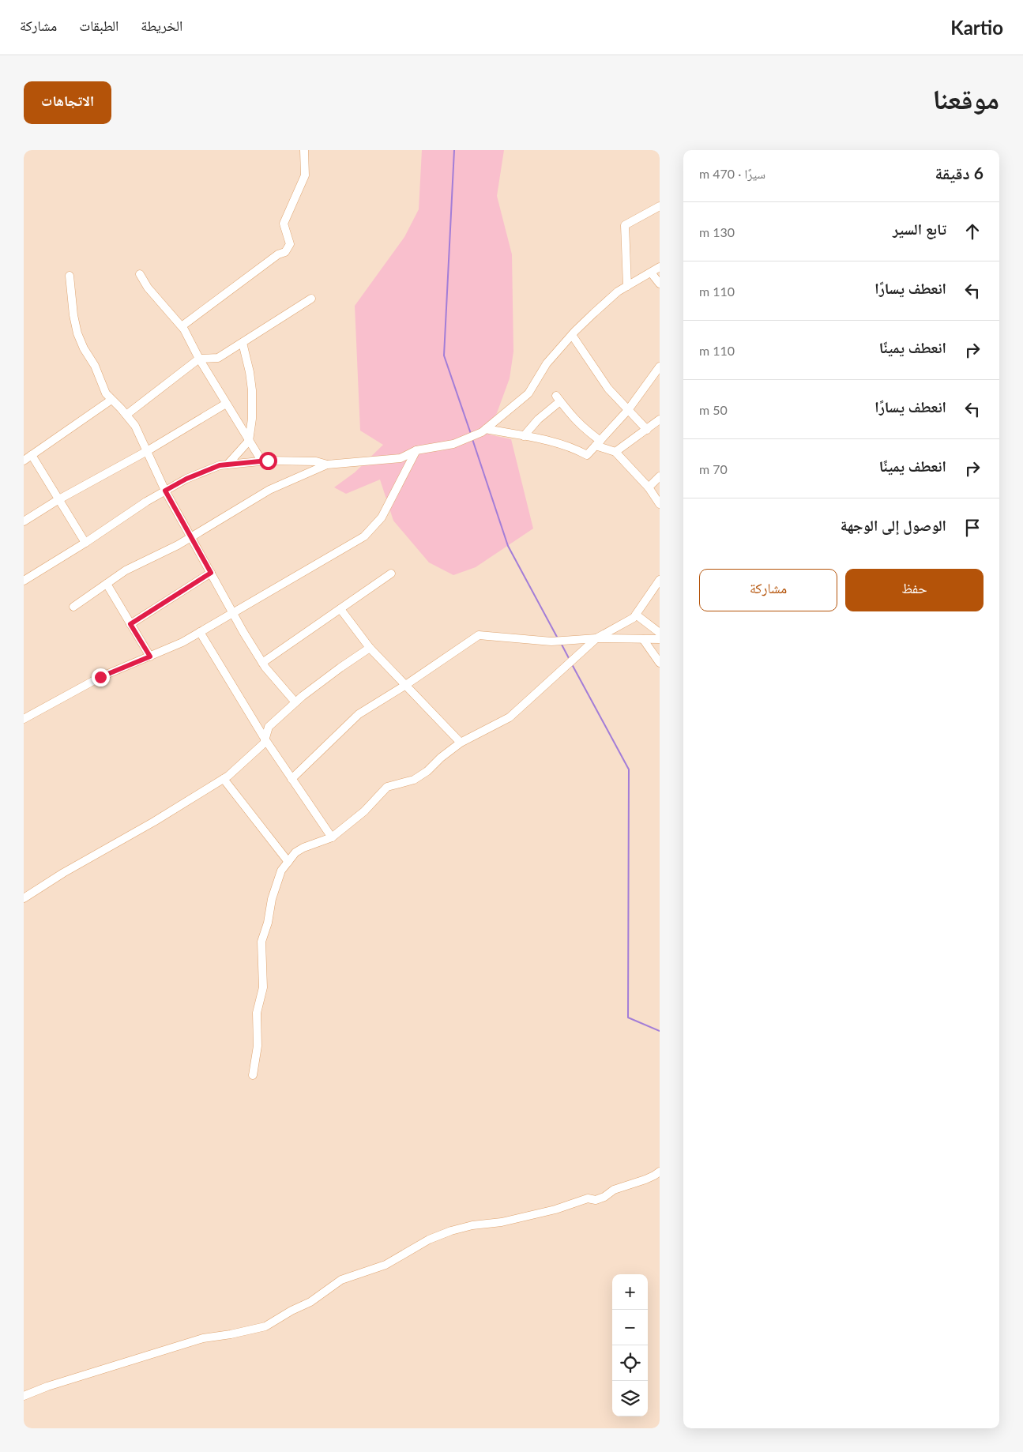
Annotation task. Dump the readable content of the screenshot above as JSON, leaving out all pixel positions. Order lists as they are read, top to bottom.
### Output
{
  "page": {
    "header": "Kartio",
    "nav": ["الخريطة", "الطبقات", "مشاركة"],
    "title": "موقعنا",
    "buttons": [
      "الاتجاهات",
      ["حفظ", "مشاركة"]
    ],
    "heading": ["6 دقيقة", "سيرًا · 470 m"],
    "list": [
      ["تابع السير", "130 m"],
      ["انعطف يسارًا", "110 m"],
      ["انعطف يمينًا", "110 m"],
      ["انعطف يسارًا", "50 m"],
      ["انعطف يمينًا", "70 m"],
      "الوصول إلى الوجهة"
    ],
    "map_buttons": ["+", "−"]
  }
}
